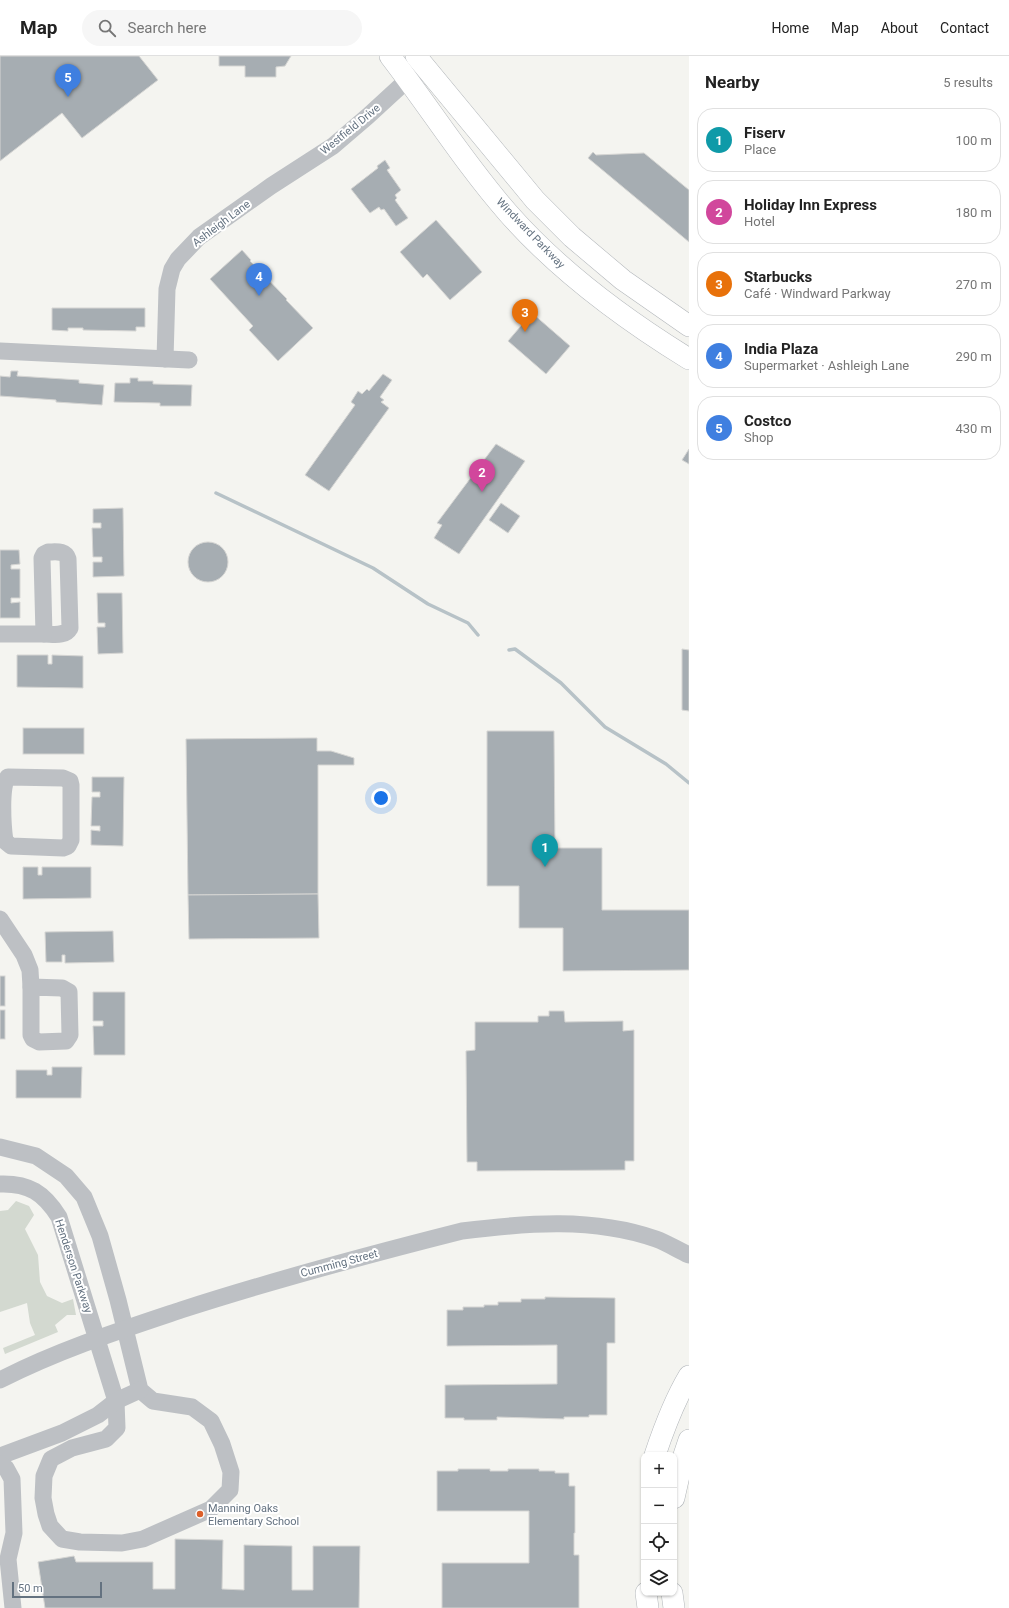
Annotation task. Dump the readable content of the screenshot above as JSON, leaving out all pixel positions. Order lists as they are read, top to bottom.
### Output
{
  "streets": {
    "main road": ["Windward Parkway"],
    "street": [
      "Westfield Drive",
      "Ashleigh Lane",
      "Cumming Street",
      "Henderson Parkway"
    ]
  },
  "crossings": [
    ["Westfield Drive", "Ashleigh Lane"],
    ["Westfield Drive", "Windward Parkway"],
    ["Cumming Street", "Henderson Parkway"]
  ],
  "places": ["Manning Oaks Elementary School"],
  "scale_bar": "50 m",
  "page": {
    "header": "Map",
    "search": "Search here",
    "nav": [
      "Home",
      "Map",
      "About",
      "Contact"
    ],
    "heading": ["Nearby", "5 results"],
    "pins": [
      "5",
      "4",
      "3",
      "2",
      "1"
    ],
    "list": [
      {
        "mark": "1",
        "name": "Fiserv",
        "note": "Place",
        "value": "100 m"
      },
      {
        "mark": "2",
        "name": "Holiday Inn Express",
        "note": "Hotel",
        "value": "180 m"
      },
      {
        "mark": "3",
        "name": "Starbucks",
        "note": "Café · Windward Parkway",
        "value": "270 m"
      },
      {
        "mark": "4",
        "name": "India Plaza",
        "note": "Supermarket · Ashleigh Lane",
        "value": "290 m"
      },
      {
        "mark": "5",
        "name": "Costco",
        "note": "Shop",
        "value": "430 m"
      }
    ],
    "map_buttons": ["+", "−"],
    "scale": "50 m"
  }
}
